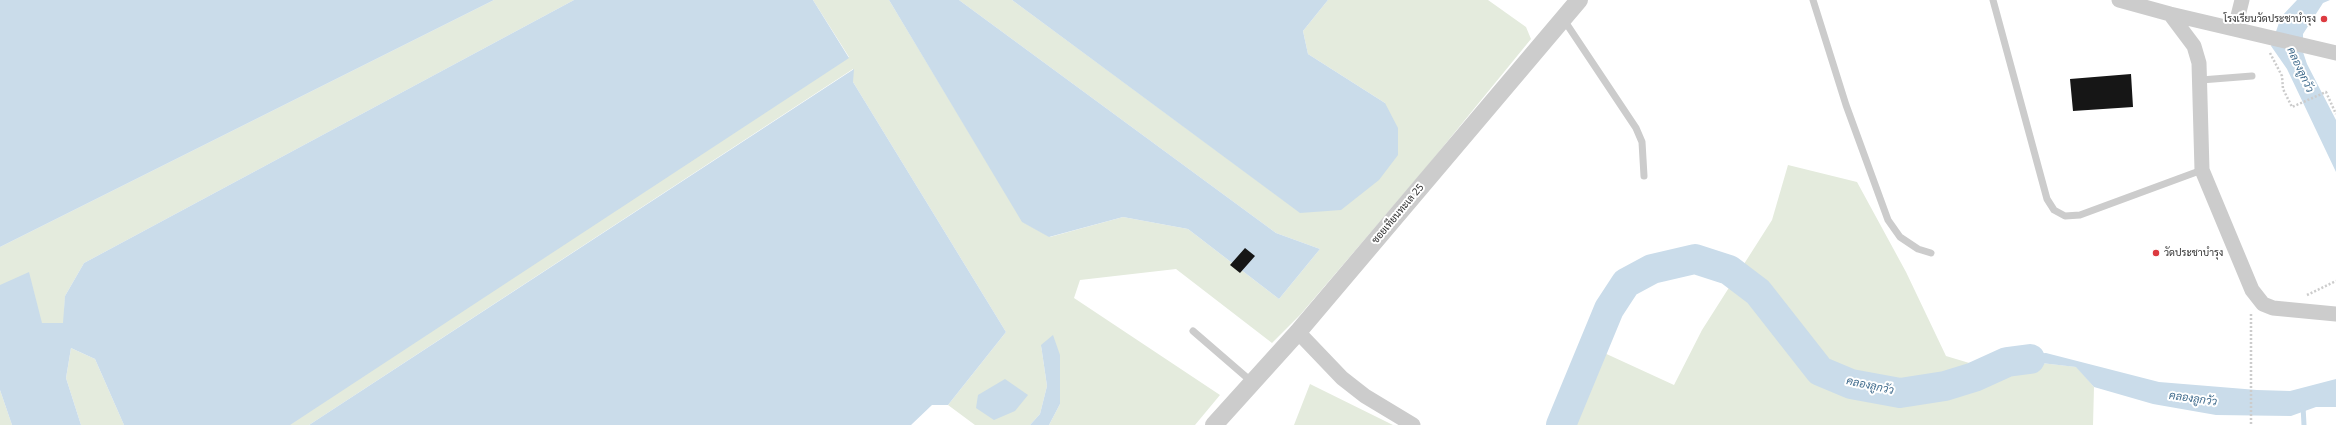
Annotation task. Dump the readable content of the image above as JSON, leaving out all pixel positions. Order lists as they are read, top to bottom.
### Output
{
  "streets": {
    "street": ["ซอยเทียนทะเล 25"]
  },
  "water": ["คลองลูกวัว"],
  "places": ["โรงเรียนวัดประชาบำรุง", "วัดประชาบํารุง"]
}
